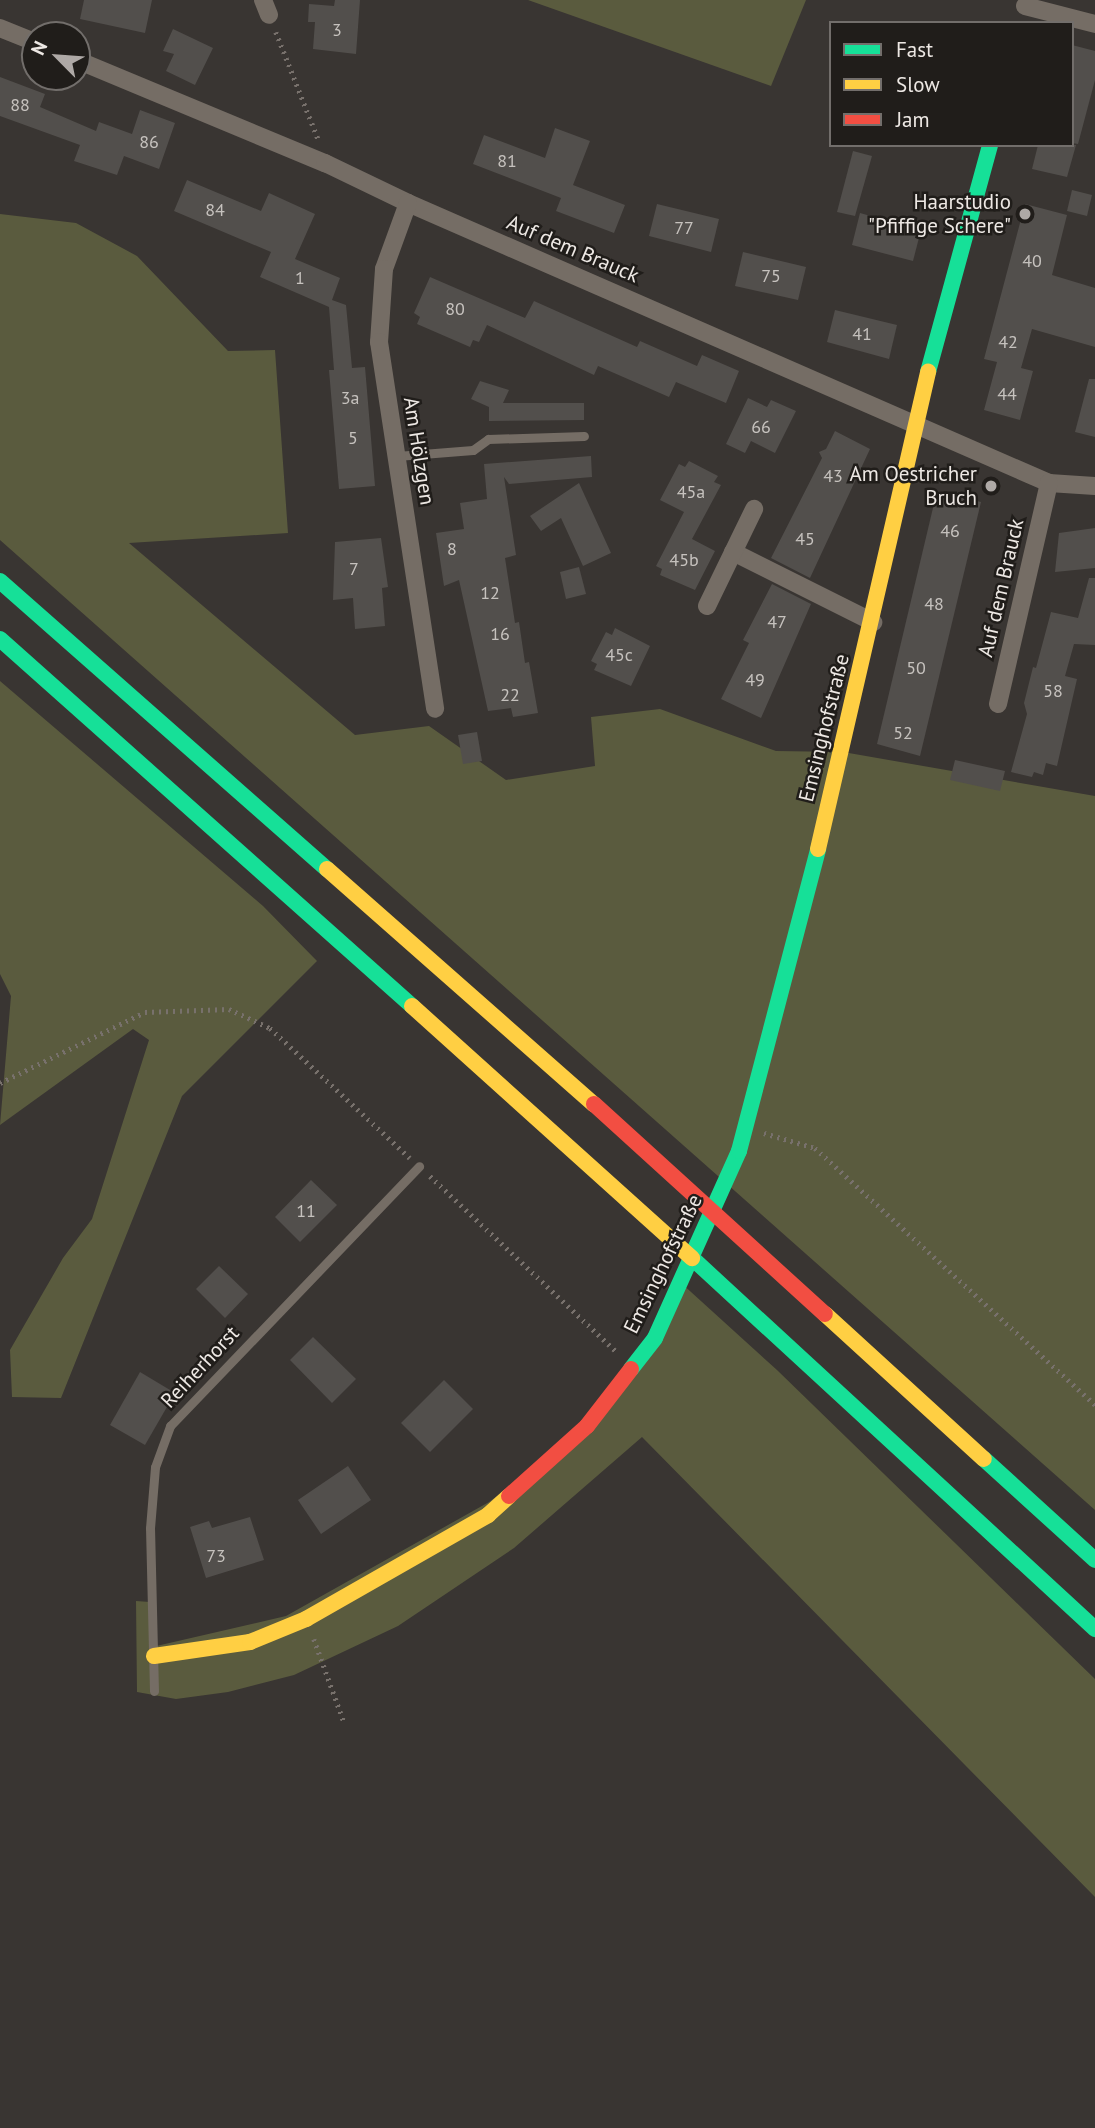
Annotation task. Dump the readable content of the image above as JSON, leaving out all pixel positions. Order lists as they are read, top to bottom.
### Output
{
  "streets": {
    "main road": ["Emsinghofstraße"],
    "street": ["Auf dem Brauck", "Am Hölzgen"],
    "lane": ["Reiherhorst"]
  },
  "crossings": [
    ["Auf dem Brauck", "Am Hölzgen"],
    ["Auf dem Brauck", "Emsinghofstraße"],
    ["Emsinghofstraße", "Reiherhorst"]
  ],
  "places": ["Haarstudio \"Pfiffige Schere\"", "Am Oestricher Bruch"],
  "house_numbers": [
    "3",
    "88",
    "86",
    "81",
    "84",
    "77",
    "40",
    "75",
    "1",
    "80",
    "41",
    "42",
    "44",
    "3a",
    "66",
    "5",
    "43",
    "45a",
    "46",
    "45",
    "8",
    "45b",
    "7",
    "12",
    "48",
    "47",
    "16",
    "45c",
    "50",
    "49",
    "58",
    "22",
    "52",
    "11",
    "73"
  ],
  "legend": ["Fast", "Slow", "Jam"],
  "north": "top left"
}
